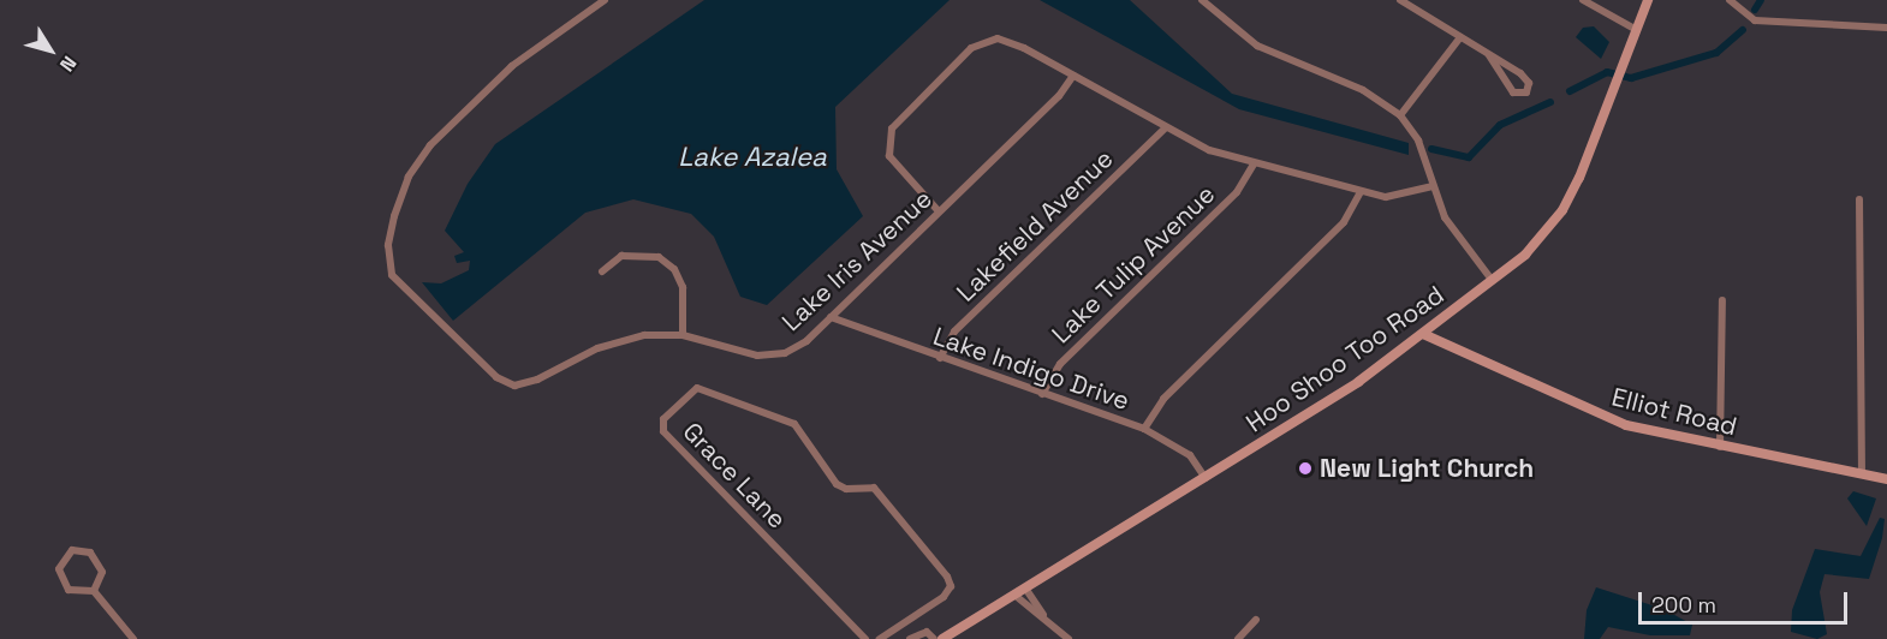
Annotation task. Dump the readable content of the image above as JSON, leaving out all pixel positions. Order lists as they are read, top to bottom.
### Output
{
  "streets": {
    "street": [
      "Lakefield Avenue",
      "Lake Iris Avenue",
      "Lake Tulip Avenue",
      "Hoo Shoo Too Road",
      "Lake Indigo Drive",
      "Elliot Road",
      "Grace Lane"
    ]
  },
  "crossings": [
    ["Lakefield Avenue", "Lake Indigo Drive"],
    ["Lake Iris Avenue", "Lake Indigo Drive"],
    ["Lake Tulip Avenue", "Lake Indigo Drive"],
    ["Hoo Shoo Too Road", "Lake Indigo Drive"],
    ["Hoo Shoo Too Road", "Elliot Road"]
  ],
  "water": ["Lake Azalea"],
  "places": ["New Light Church"],
  "scale_bar": "200 m",
  "north": "bottom right"
}
